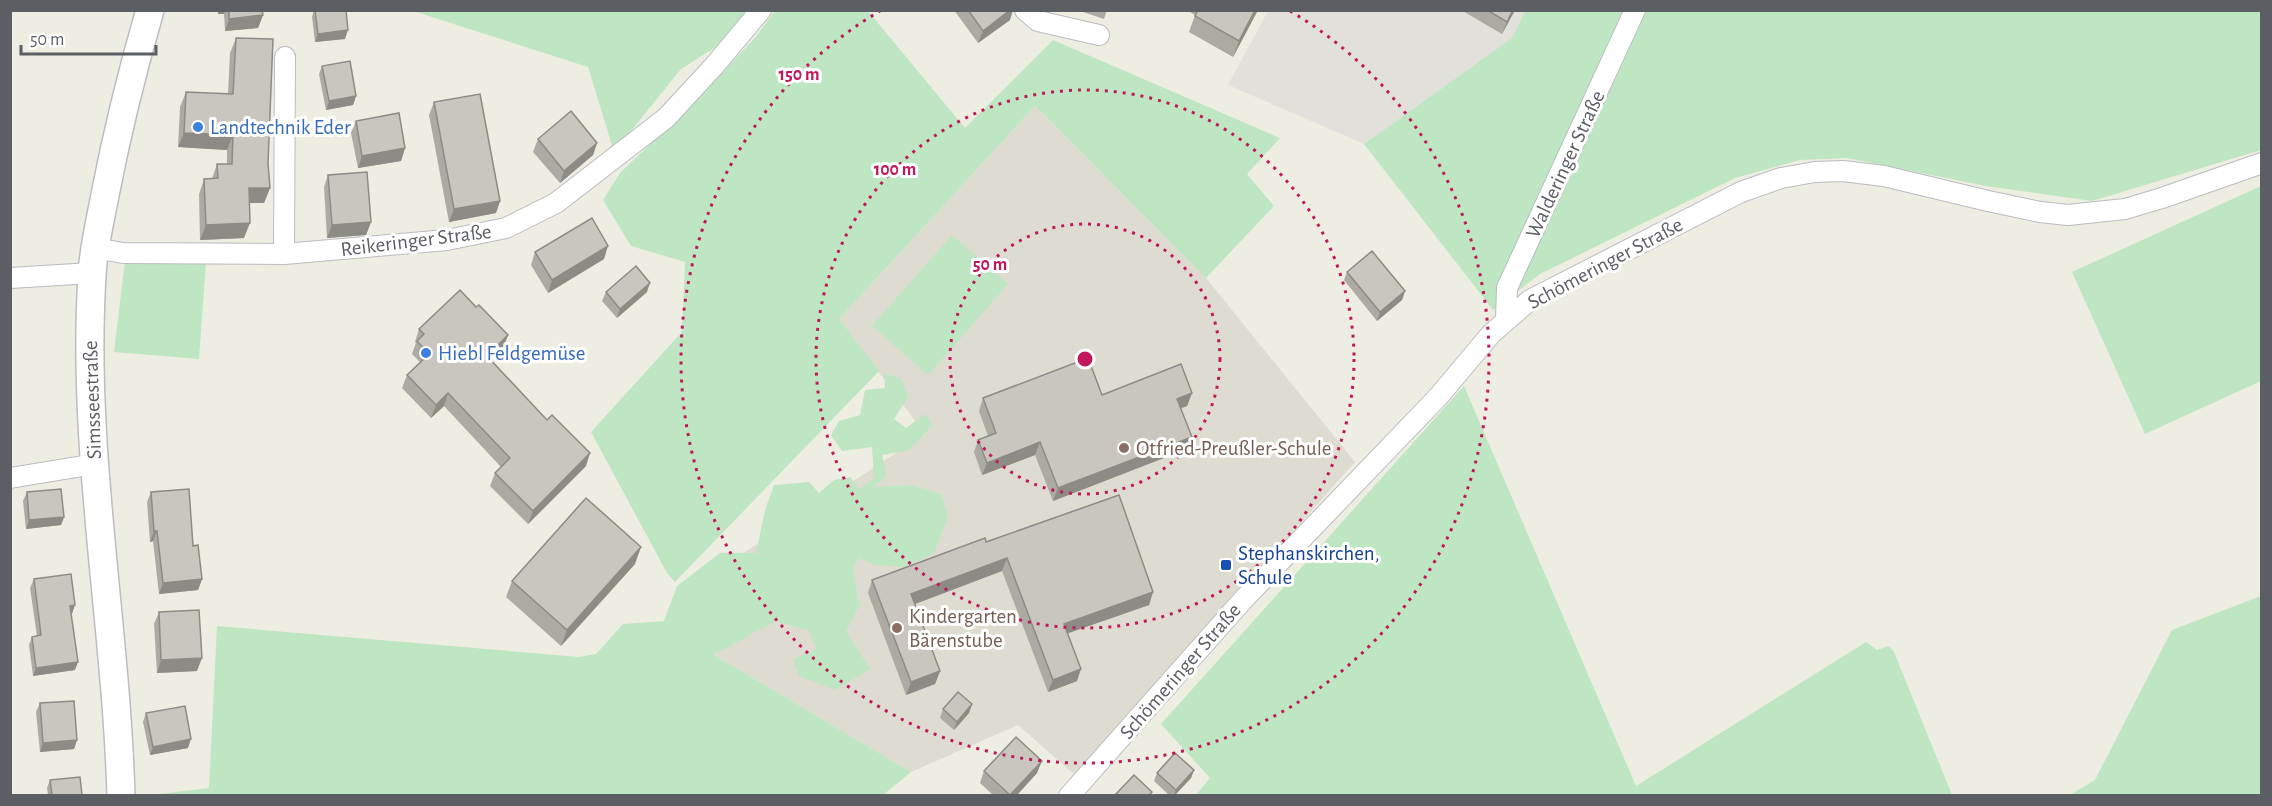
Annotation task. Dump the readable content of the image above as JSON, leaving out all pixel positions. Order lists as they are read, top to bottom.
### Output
{
  "streets": {
    "main road": ["Simsseestraße"],
    "street": ["Walderinger Straße", "Reikeringer Straße", "Schömeringer Straße"]
  },
  "crossings": [
    ["Walderinger Straße", "Schömeringer Straße"],
    ["Reikeringer Straße", "Simsseestraße"]
  ],
  "places": {
    "other": [
      "Landtechnik Eder",
      "Hiebl Feldgemüse",
      "Otfried-Preußler-Schule",
      "Kindergarten Bärenstube"
    ],
    "transit": ["Stephanskirchen, Schule"]
  },
  "scale_bar": "50 m",
  "rings": ["150 m", "100 m", "50 m"]
}
